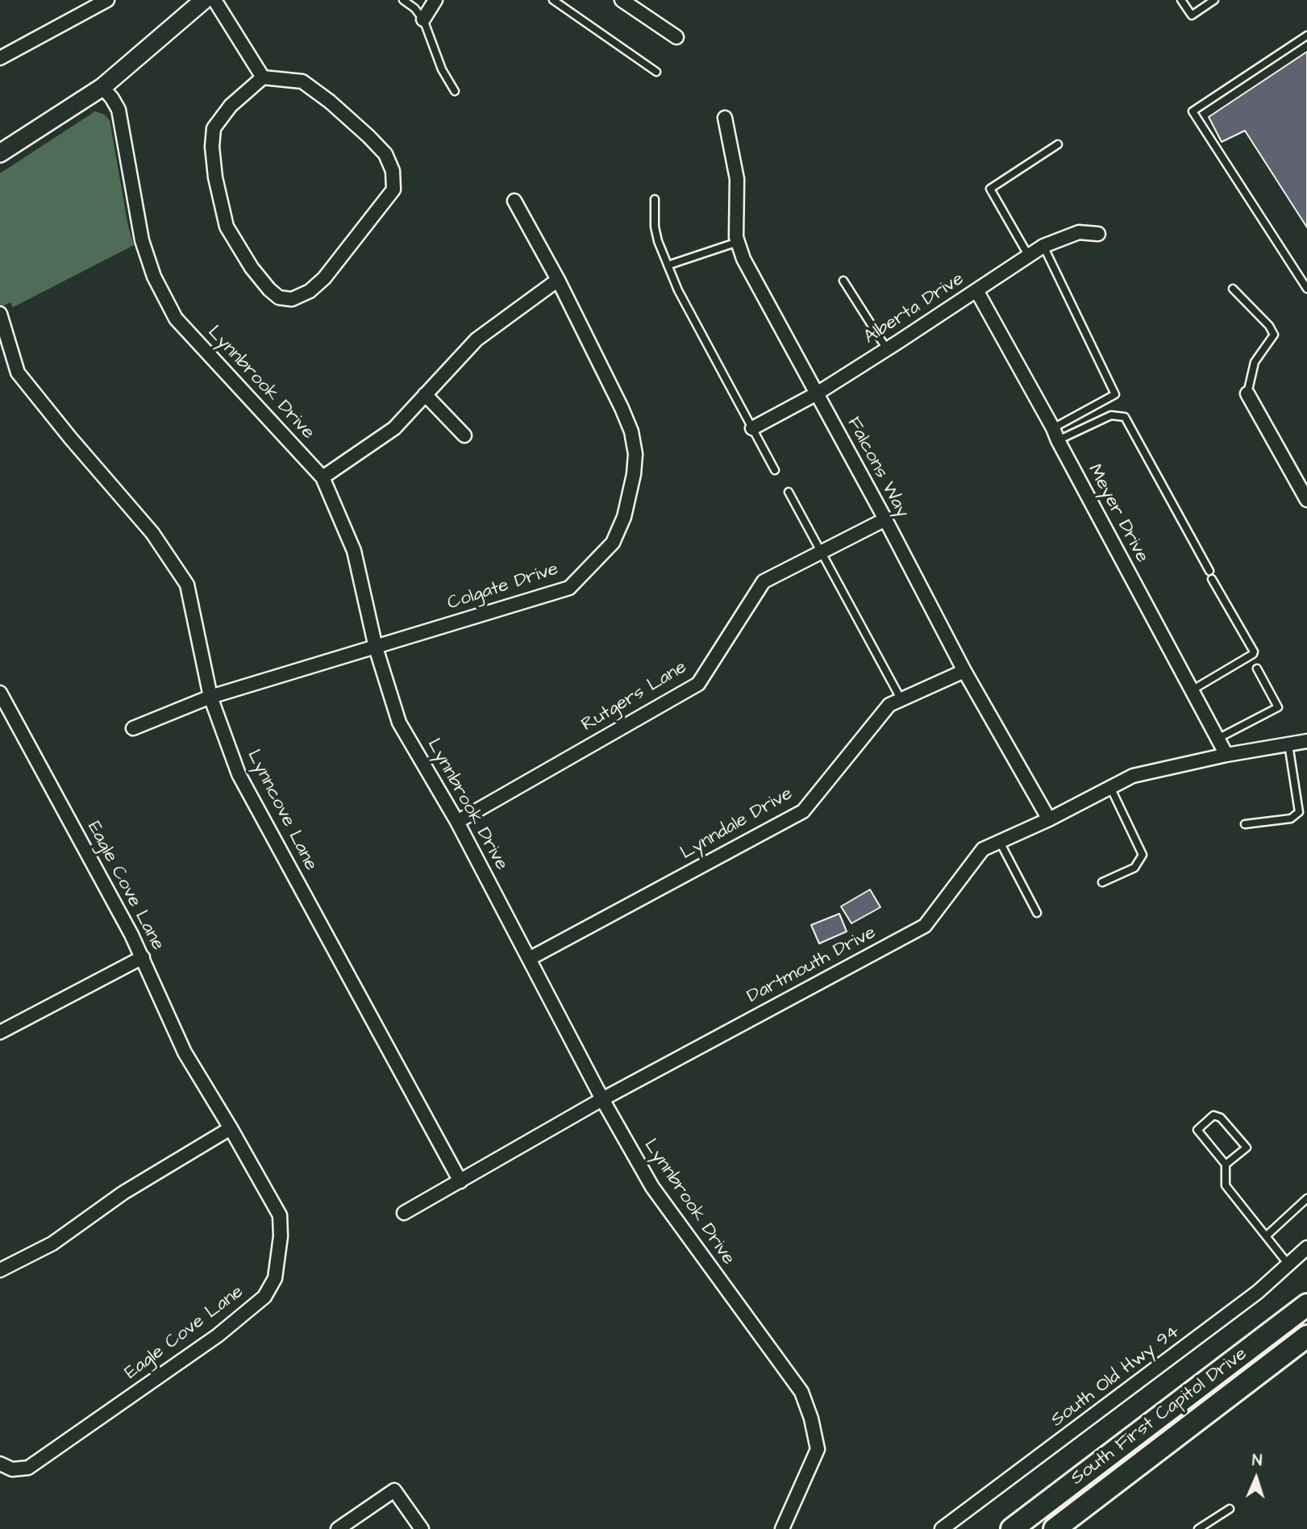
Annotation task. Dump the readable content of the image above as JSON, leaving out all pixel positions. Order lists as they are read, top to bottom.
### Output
{
  "streets": {
    "highway": ["South First Capitol Drive"],
    "street": [
      "Alberta Drive",
      "Lynnbrook Drive",
      "Falcons Way",
      "Meyer Drive",
      "Colgate Drive",
      "Rutgers Lane",
      "Lynncove Lane",
      "Lynndale Drive",
      "Eagle Cove Lane",
      "Dartmouth Drive",
      "South Old Hwy 94"
    ]
  },
  "crossings": [
    ["Alberta Drive", "Falcons Way"],
    ["Alberta Drive", "Meyer Drive"],
    ["Lynnbrook Drive", "Colgate Drive"],
    ["Lynnbrook Drive", "Rutgers Lane"],
    ["Lynnbrook Drive", "Lynndale Drive"],
    ["Lynnbrook Drive", "Dartmouth Drive"],
    ["Falcons Way", "Rutgers Lane"],
    ["Falcons Way", "Lynndale Drive"],
    ["Falcons Way", "Dartmouth Drive"],
    ["Meyer Drive", "Dartmouth Drive"],
    ["Colgate Drive", "Lynncove Lane"],
    ["Lynncove Lane", "Dartmouth Drive"]
  ],
  "north": "top"
}
